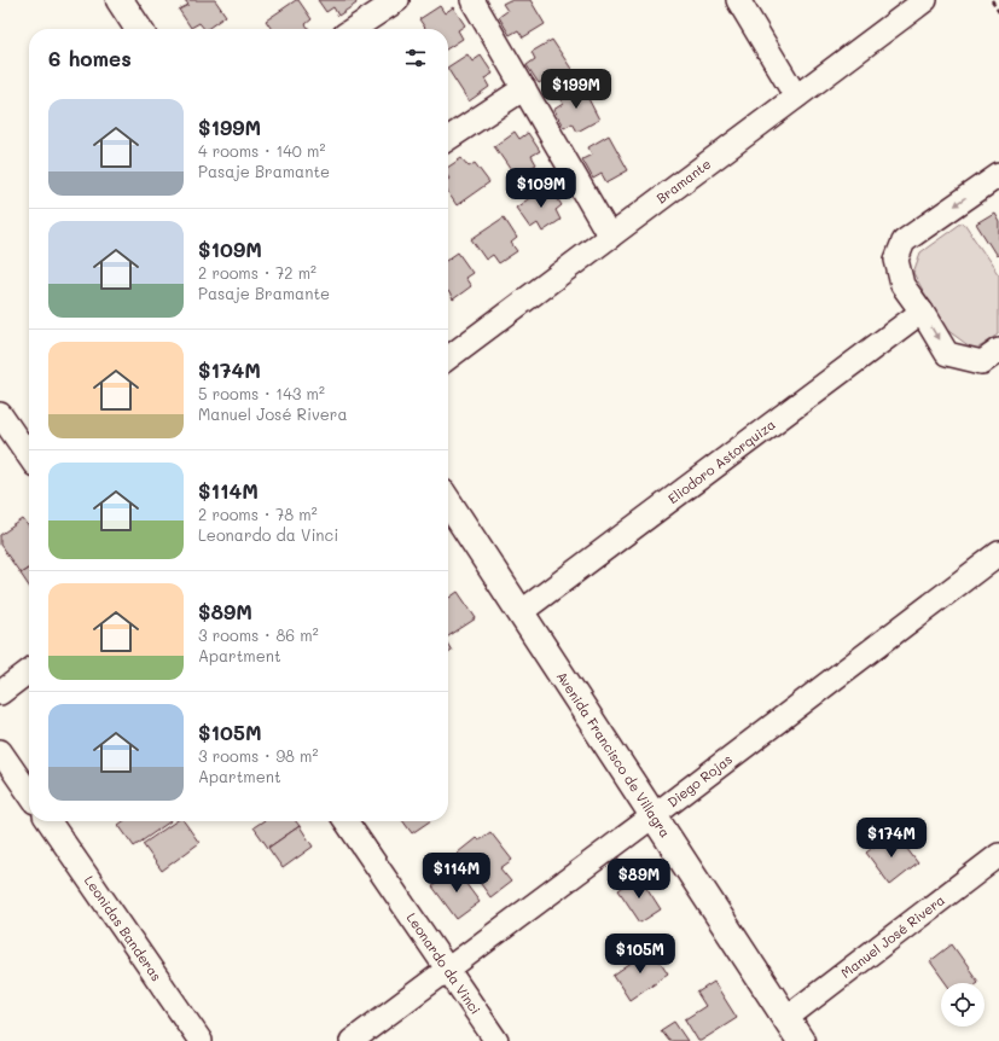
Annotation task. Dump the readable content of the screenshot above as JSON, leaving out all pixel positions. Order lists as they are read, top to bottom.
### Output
{
  "streets": {
    "street": [
      "Bramante",
      "Eliodoro Astorquiza",
      "Avenida Francisco de Villagra",
      "Diego Rojas",
      "Leonidas Banderas",
      "Manuel José Rivera",
      "Leonardo da Vinci"
    ]
  },
  "crossings": [
    ["Eliodoro Astorquiza", "Avenida Francisco de Villagra"],
    ["Avenida Francisco de Villagra", "Diego Rojas"],
    ["Avenida Francisco de Villagra", "Manuel José Rivera"],
    ["Diego Rojas", "Leonardo da Vinci"]
  ],
  "page": {
    "heading": "6 homes",
    "price": [
      "$199M",
      "$109M",
      "$174M",
      "$114M",
      "$89M",
      "$105M"
    ],
    "list": [
      {
        "name": "$199M",
        "note": "4 rooms · 140 m² · Pasaje Bramante"
      },
      {
        "name": "$109M",
        "note": "2 rooms · 72 m² · Pasaje Bramante"
      },
      {
        "name": "$174M",
        "note": "5 rooms · 143 m² · Manuel José Rivera"
      },
      {
        "name": "$114M",
        "note": "2 rooms · 78 m² · Leonardo da Vinci"
      },
      {
        "name": "$89M",
        "note": "3 rooms · 86 m² · Apartment"
      },
      {
        "name": "$105M",
        "note": "3 rooms · 98 m² · Apartment"
      }
    ]
  }
}
